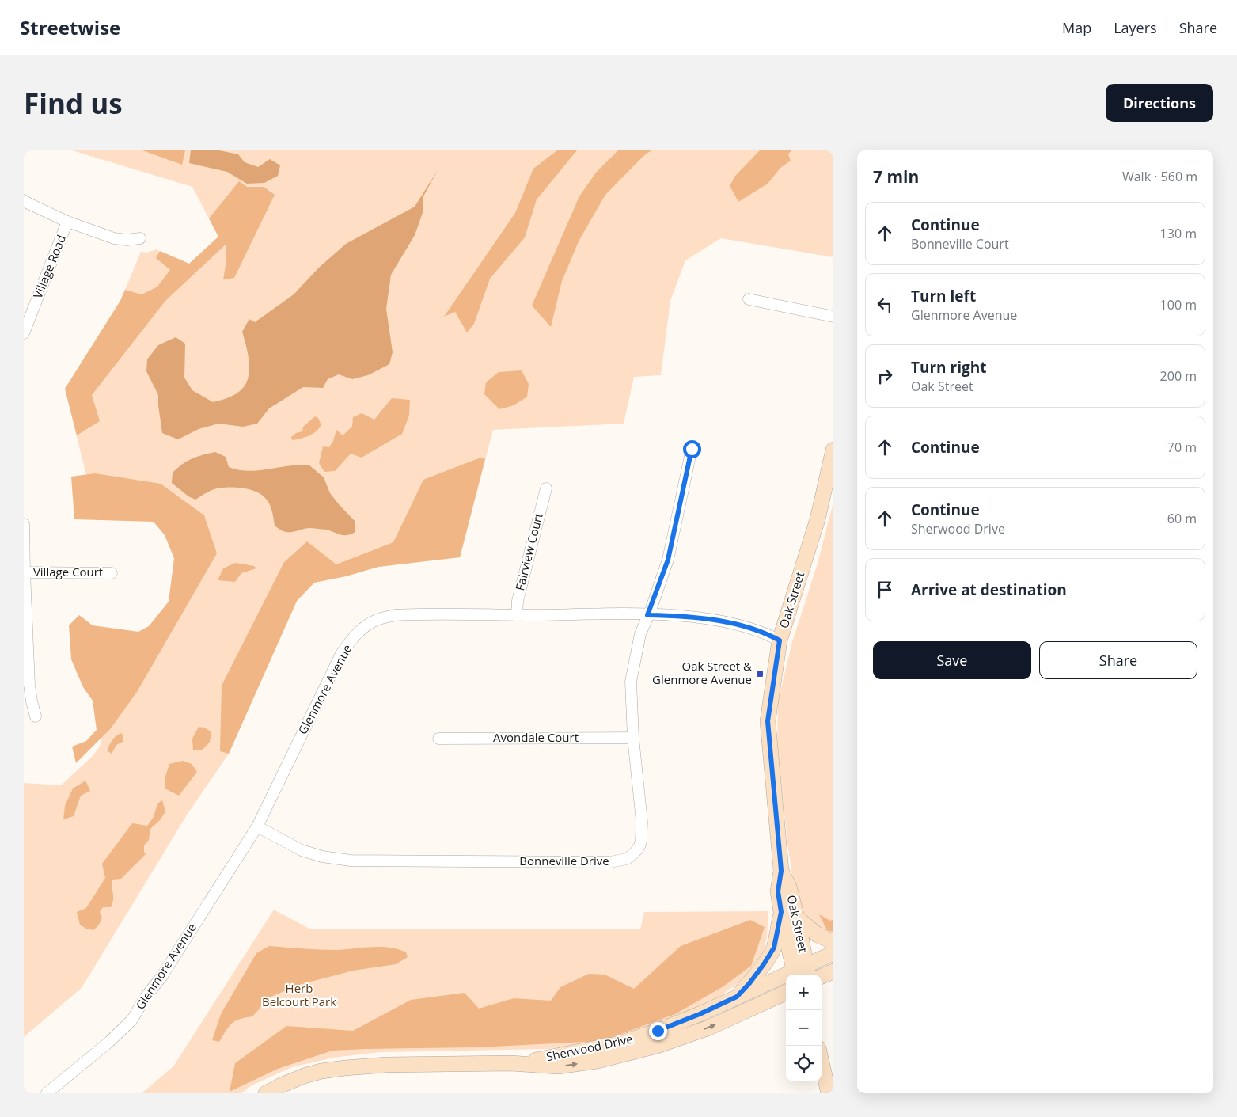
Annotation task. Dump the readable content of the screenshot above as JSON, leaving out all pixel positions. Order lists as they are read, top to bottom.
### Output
{
  "streets": {
    "main road": ["Oak Street", "Sherwood Drive"],
    "street": [
      "Village Road",
      "Fairview Court",
      "Village Court",
      "Glenmore Avenue",
      "Avondale Court",
      "Bonneville Drive"
    ]
  },
  "crossings": [
    ["Fairview Court", "Glenmore Avenue"],
    ["Oak Street", "Glenmore Avenue"],
    ["Oak Street", "Sherwood Drive"],
    ["Glenmore Avenue", "Bonneville Drive"],
    ["Avondale Court", "Bonneville Drive"]
  ],
  "parks": ["Herb Belcourt Park"],
  "places": {
    "transit": ["Oak Street & Glenmore Avenue"]
  },
  "page": {
    "header": "Streetwise",
    "nav": ["Map", "Layers", "Share"],
    "buttons": [
      "Directions",
      ["Save", "Share"]
    ],
    "title": "Find us",
    "heading": ["7 min", "Walk · 560 m"],
    "list": [
      ["Continue", "Bonneville Court", "130 m"],
      ["Turn left", "Glenmore Avenue", "100 m"],
      ["Turn right", "Oak Street", "200 m"],
      ["Continue", "70 m"],
      ["Continue", "Sherwood Drive", "60 m"],
      "Arrive at destination"
    ],
    "map_buttons": ["+", "−"]
  }
}
